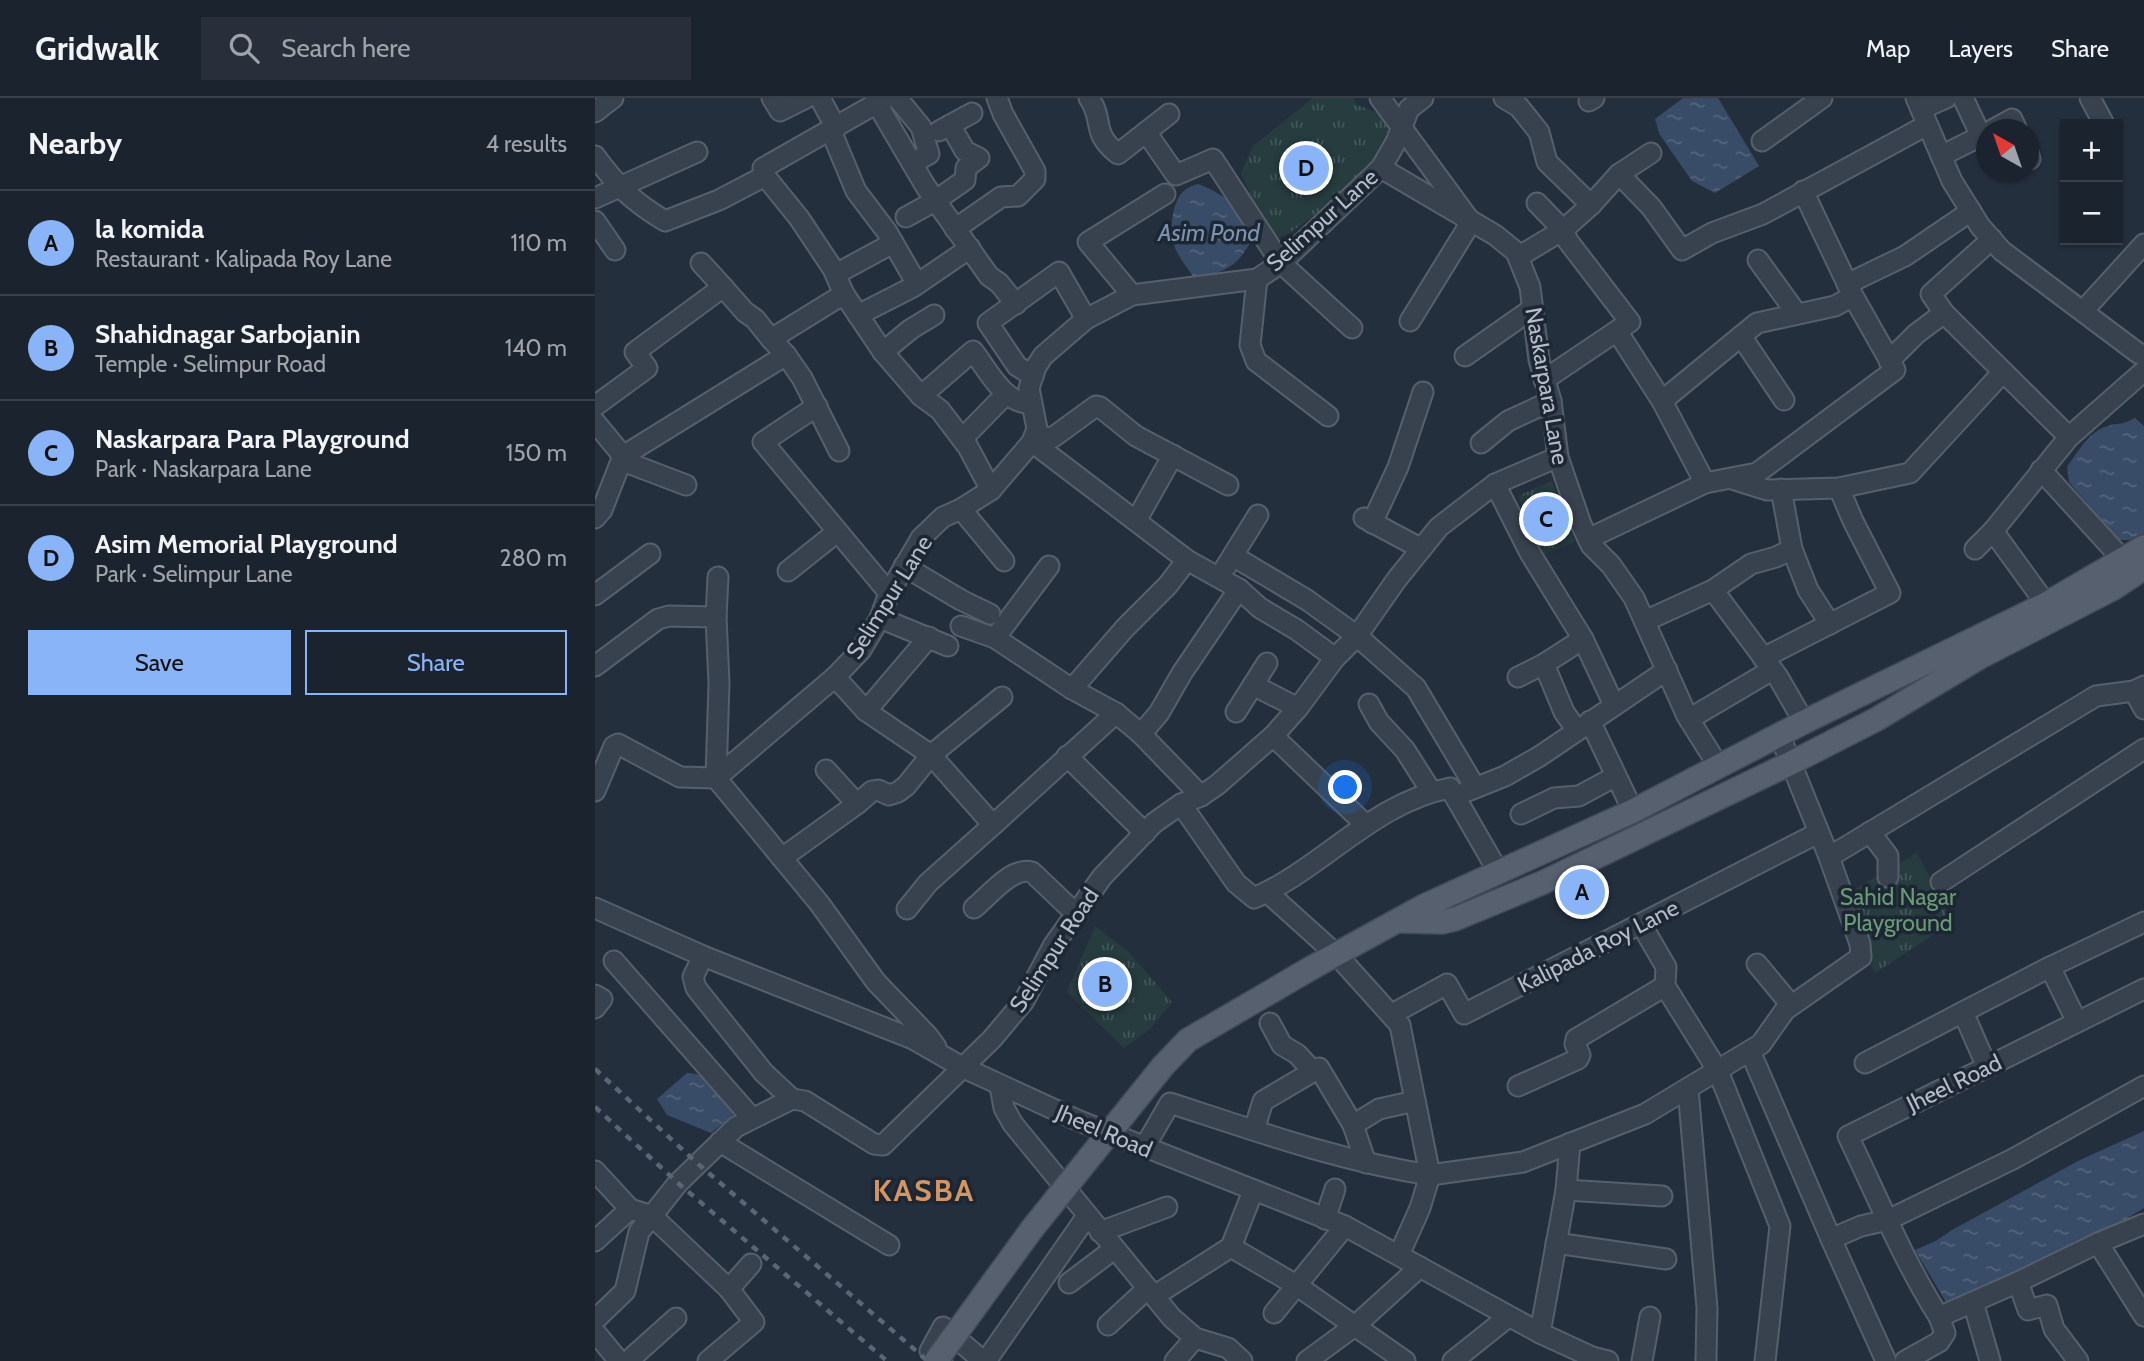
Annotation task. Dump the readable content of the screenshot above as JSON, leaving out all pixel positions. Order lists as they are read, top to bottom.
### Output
{
  "streets": {
    "street": [
      "Selimpur Lane",
      "Naskarpara Lane",
      "Kalipada Roy Lane",
      "Selimpur Road",
      "Jheel Road"
    ]
  },
  "crossings": [
    ["Selimpur Lane", "Naskarpara Lane"],
    ["Naskarpara Lane", "Selimpur Road"],
    ["Selimpur Road", "Jheel Road"]
  ],
  "districts": ["KASBA"],
  "water": ["Asim Pond"],
  "parks": ["Sahid Nagar Playground"],
  "north": "top left",
  "page": {
    "header": "Gridwalk",
    "search": "Search here",
    "nav": ["Map", "Layers", "Share"],
    "heading": ["Nearby", "4 results"],
    "map_buttons": ["+", "−"],
    "pins": [
      "D",
      "C",
      "A",
      "B"
    ],
    "list": [
      {
        "mark": "A",
        "name": "la komida",
        "note": "Restaurant · Kalipada Roy Lane",
        "value": "110 m"
      },
      {
        "mark": "B",
        "name": "Shahidnagar Sarbojanin",
        "note": "Temple · Selimpur Road",
        "value": "140 m"
      },
      {
        "mark": "C",
        "name": "Naskarpara Para Playground",
        "note": "Park · Naskarpara Lane",
        "value": "150 m"
      },
      {
        "mark": "D",
        "name": "Asim Memorial Playground",
        "note": "Park · Selimpur Lane",
        "value": "280 m"
      }
    ],
    "buttons": ["Save", "Share"]
  }
}
